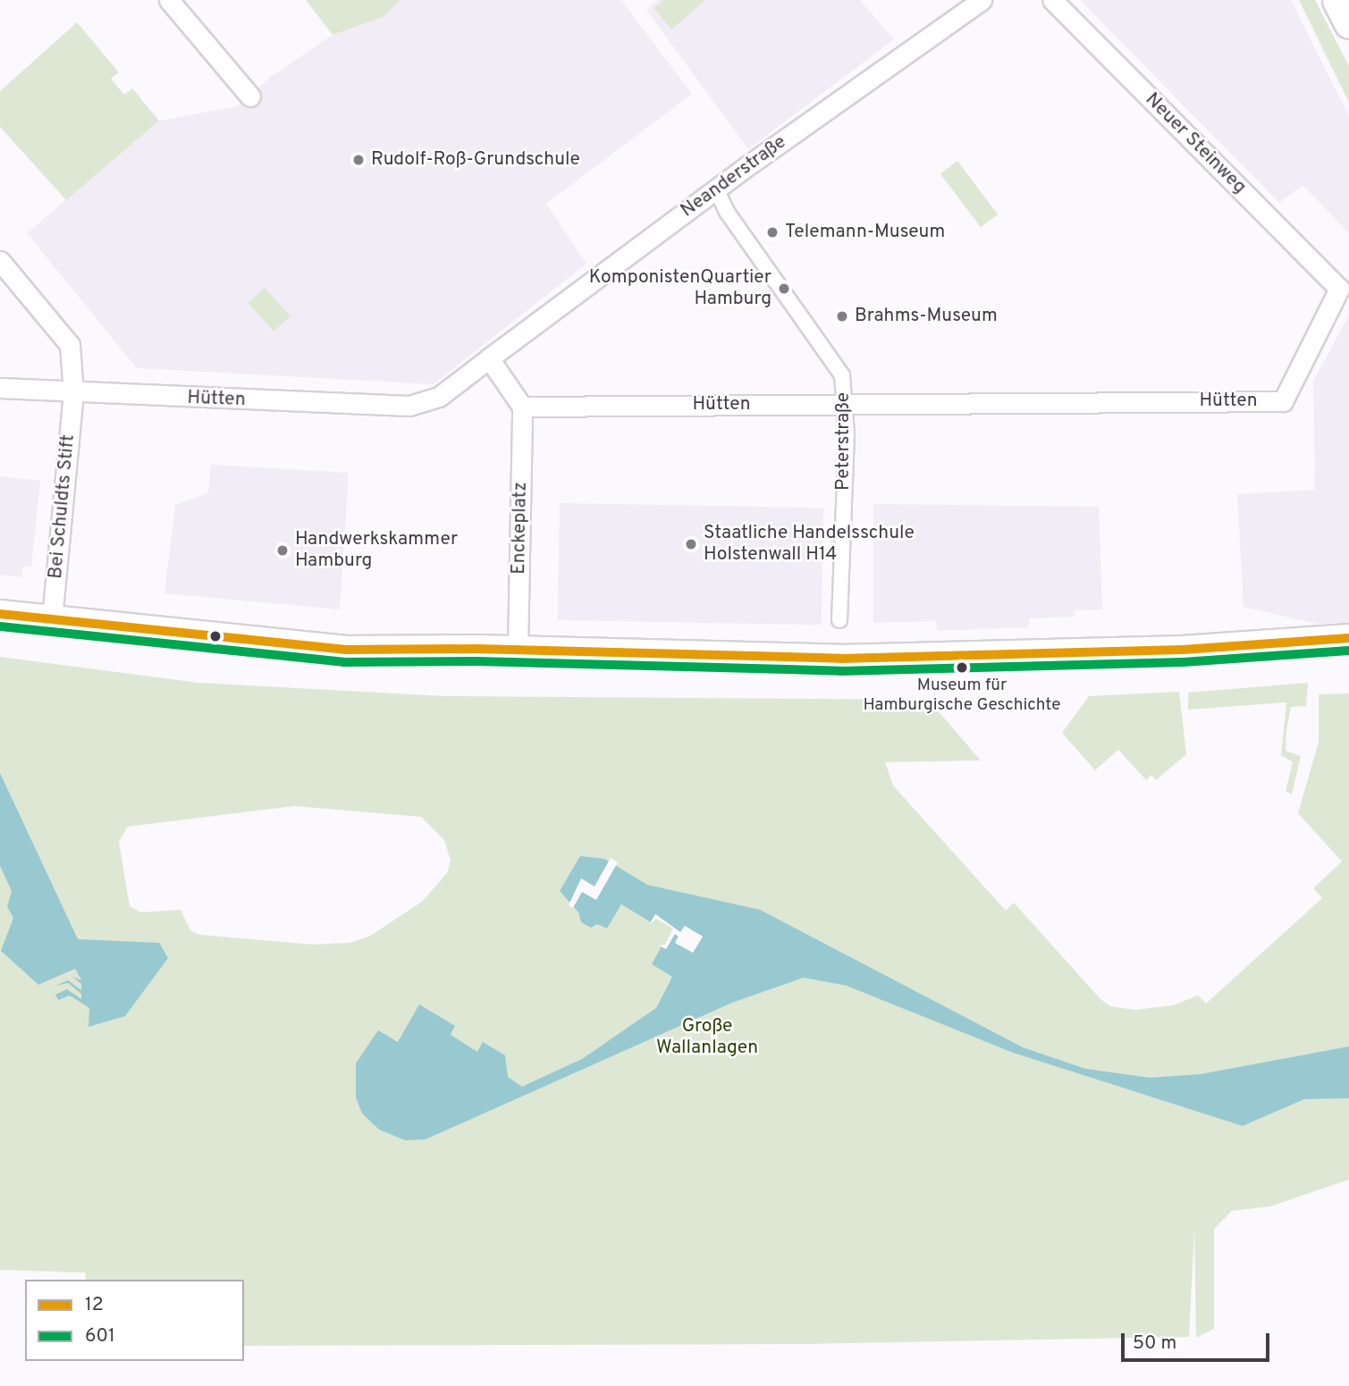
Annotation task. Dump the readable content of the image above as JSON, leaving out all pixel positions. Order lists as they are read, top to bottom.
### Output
{
  "streets": {
    "street": [
      "Neuer Steinweg",
      "Neanderstraße",
      "Hütten",
      "Peterstraße",
      "Bei Schuldts Stift",
      "Enckeplatz"
    ]
  },
  "crossings": [
    ["Neuer Steinweg", "Hütten"],
    ["Neanderstraße", "Hütten"],
    ["Neanderstraße", "Peterstraße"],
    ["Hütten", "Peterstraße"],
    ["Hütten", "Bei Schuldts Stift"],
    ["Hütten", "Enckeplatz"]
  ],
  "parks": ["Große Wallanlagen"],
  "places": [
    "Rudolf-Roß-Grundschule",
    "Telemann-Museum",
    "KomponistenQuartier Hamburg",
    "Brahms-Museum",
    "Staatliche Handelsschule Holstenwall H14",
    "Handwerkskammer Hamburg",
    "Museum für Hamburgische Geschichte"
  ],
  "lines": ["transit line 12", "transit line 601"],
  "legend": ["12", "601"],
  "scale_bar": "50 m"
}
